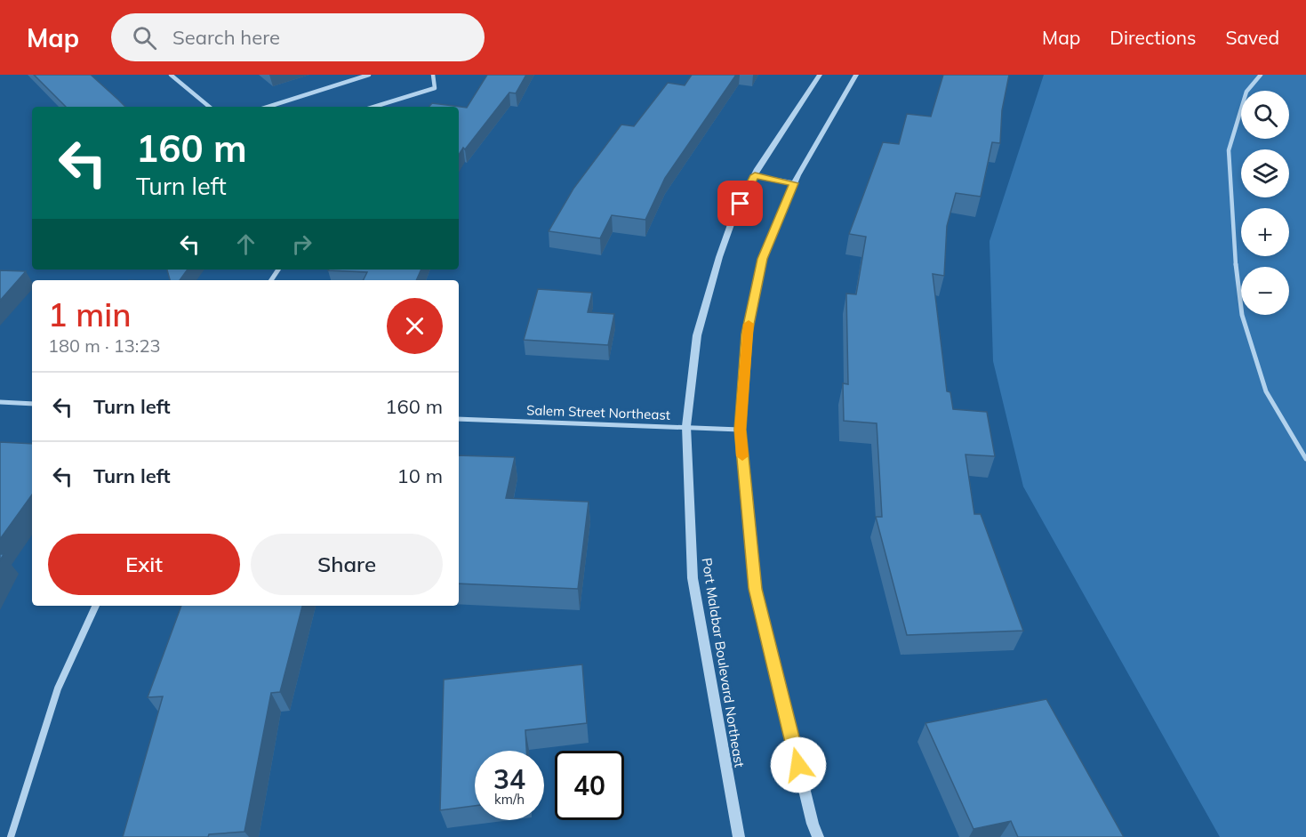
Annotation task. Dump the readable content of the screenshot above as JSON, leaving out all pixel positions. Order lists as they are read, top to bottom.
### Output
{
  "streets": {
    "street": ["Salem Street Northeast", "Port Malabar Boulevard Northeast"]
  },
  "crossings": [
    ["Salem Street Northeast", "Port Malabar Boulevard Northeast"]
  ],
  "page": {
    "header": "Map",
    "search": "Search here",
    "nav": ["Map", "Directions", "Saved"],
    "map_buttons": ["+", "−"],
    "turn": ["160 m", "Turn left"],
    "heading": ["1 min", "180 m · 13:23"],
    "list": [
      {
        "name": "Turn left",
        "value": "160 m"
      },
      {
        "name": "Turn left",
        "value": "10 m"
      }
    ],
    "buttons": ["Exit", "Share"],
    "speed": "34 km/h",
    "limit": "40"
  }
}
